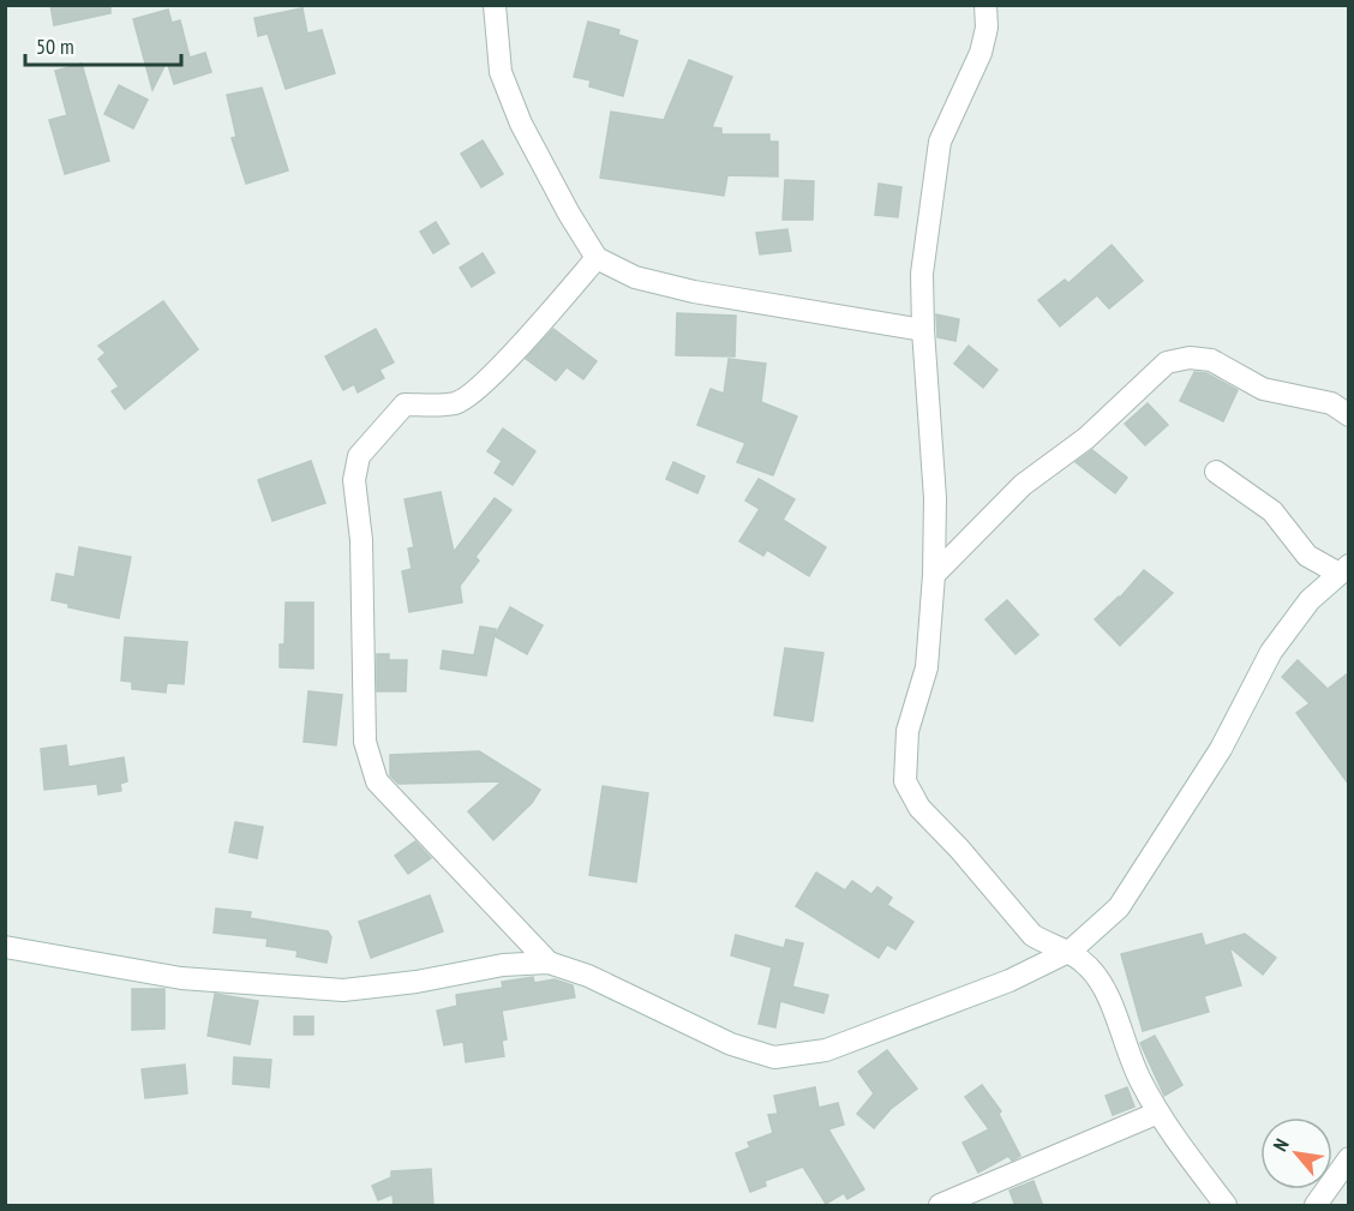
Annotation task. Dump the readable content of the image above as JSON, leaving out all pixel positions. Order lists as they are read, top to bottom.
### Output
{
  "scale_bar": "50 m",
  "north": "top left"
}
